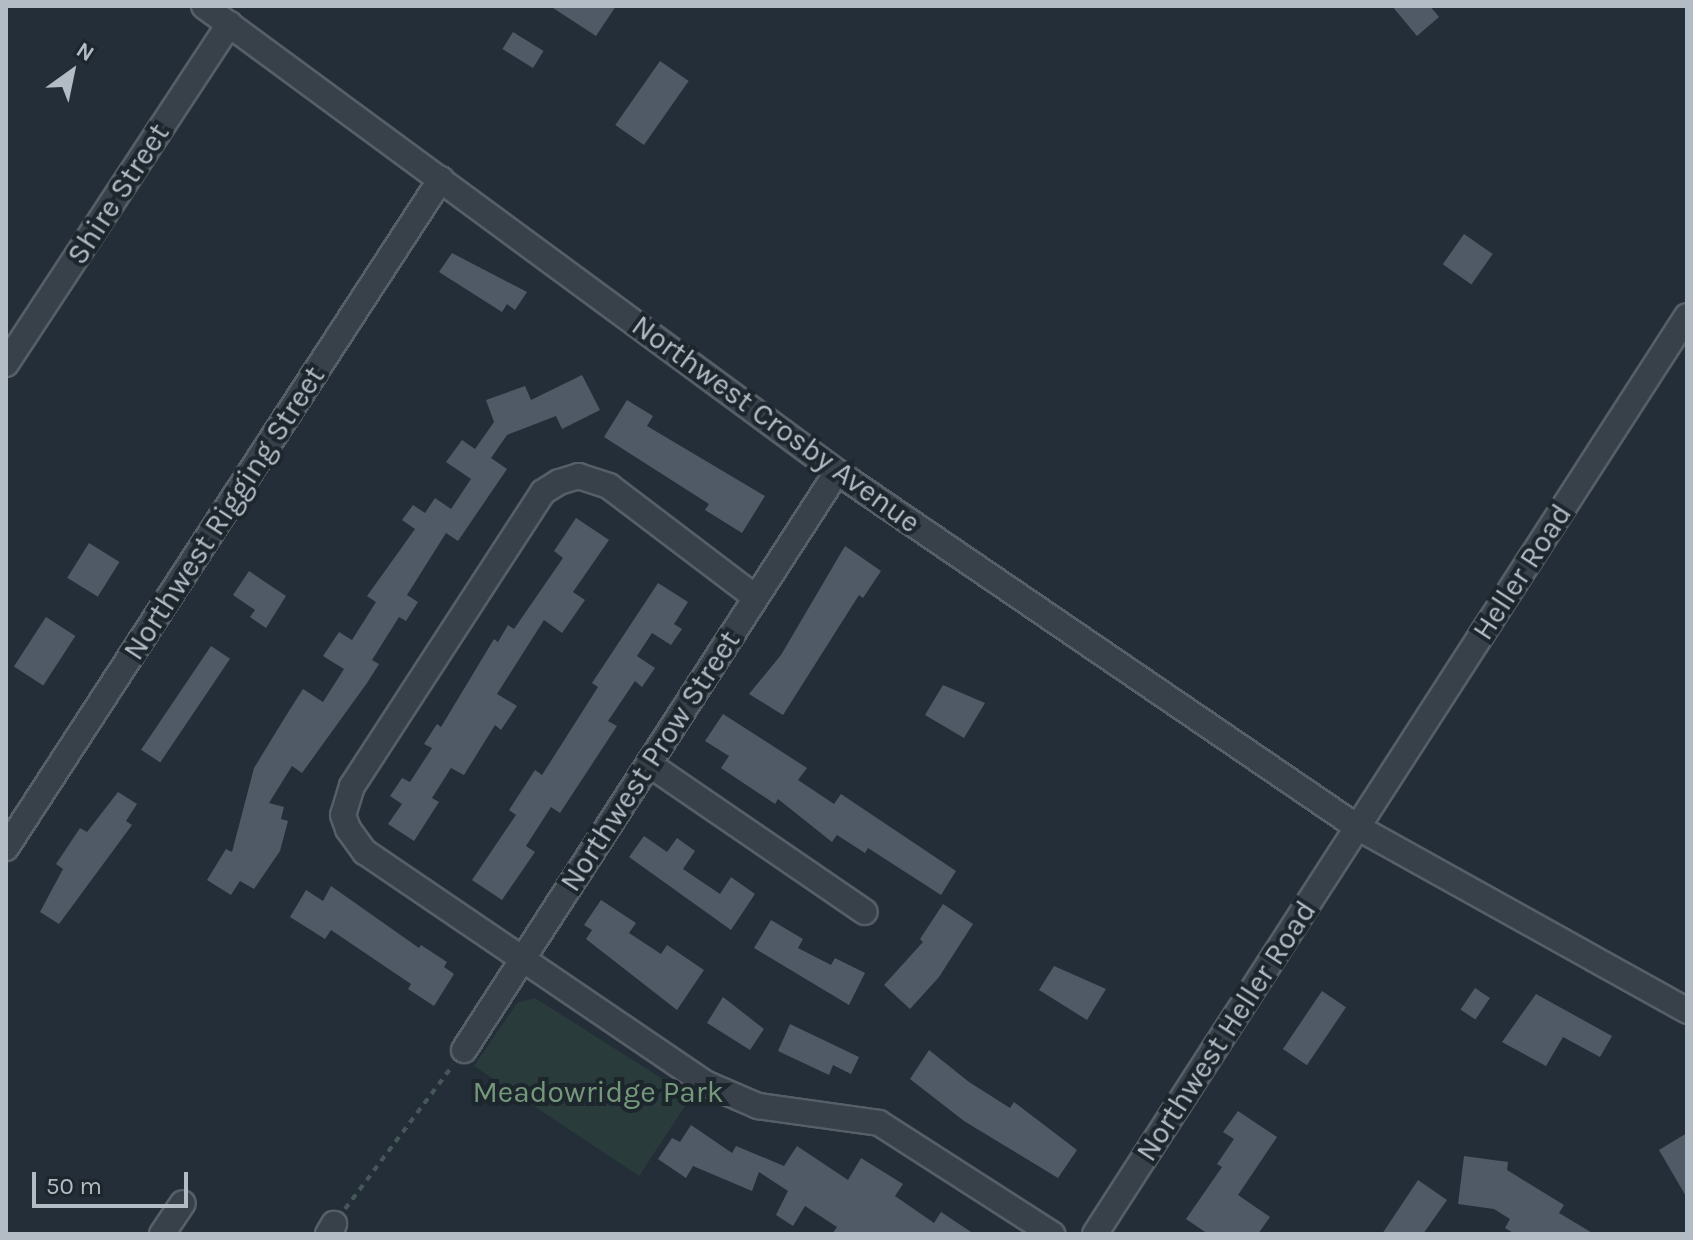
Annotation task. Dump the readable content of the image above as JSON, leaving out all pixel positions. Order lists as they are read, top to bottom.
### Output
{
  "streets": {
    "street": [
      "Shire Street",
      "Northwest Crosby Avenue",
      "Northwest Rigging Street",
      "Heller Road",
      "Northwest Prow Street",
      "Northwest Heller Road"
    ]
  },
  "crossings": [
    ["Shire Street", "Northwest Crosby Avenue"],
    ["Northwest Crosby Avenue", "Northwest Rigging Street"],
    ["Northwest Crosby Avenue", "Heller Road"],
    ["Northwest Crosby Avenue", "Northwest Prow Street"],
    ["Northwest Crosby Avenue", "Northwest Heller Road"],
    ["Heller Road", "Northwest Heller Road"]
  ],
  "parks": ["Meadowridge Park"],
  "scale_bar": "50 m",
  "north": "top right"
}
